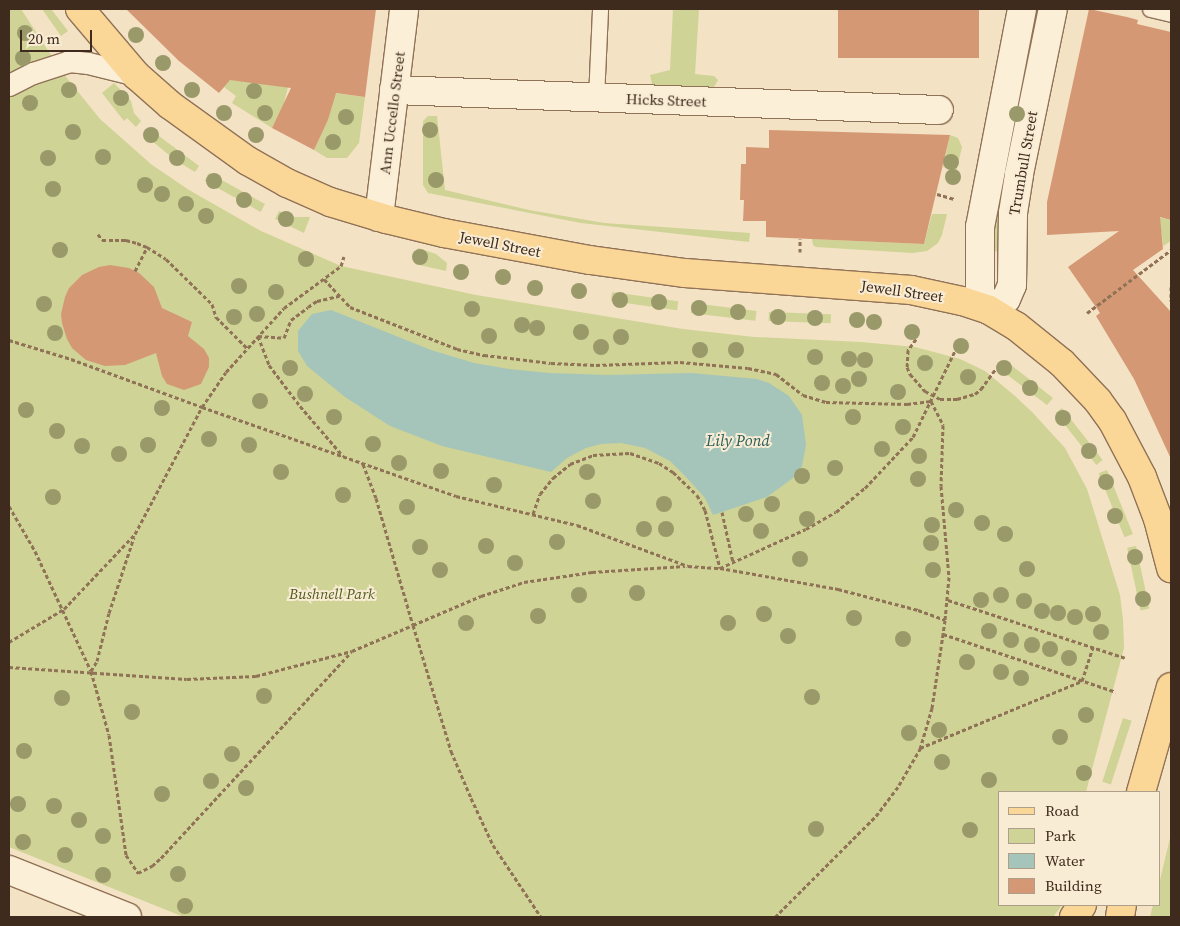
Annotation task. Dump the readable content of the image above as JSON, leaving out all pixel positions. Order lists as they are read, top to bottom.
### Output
{
  "streets": {
    "main road": ["Jewell Street"],
    "street": ["Hicks Street", "Ann Uccello Street", "Trumbull Street"]
  },
  "crossings": [
    ["Hicks Street", "Ann Uccello Street"],
    ["Ann Uccello Street", "Jewell Street"],
    ["Trumbull Street", "Jewell Street"]
  ],
  "water": ["Lily Pond"],
  "parks": ["Bushnell Park"],
  "legend": [
    "Road",
    "Park",
    "Water",
    "Building"
  ],
  "scale_bar": "20 m"
}
